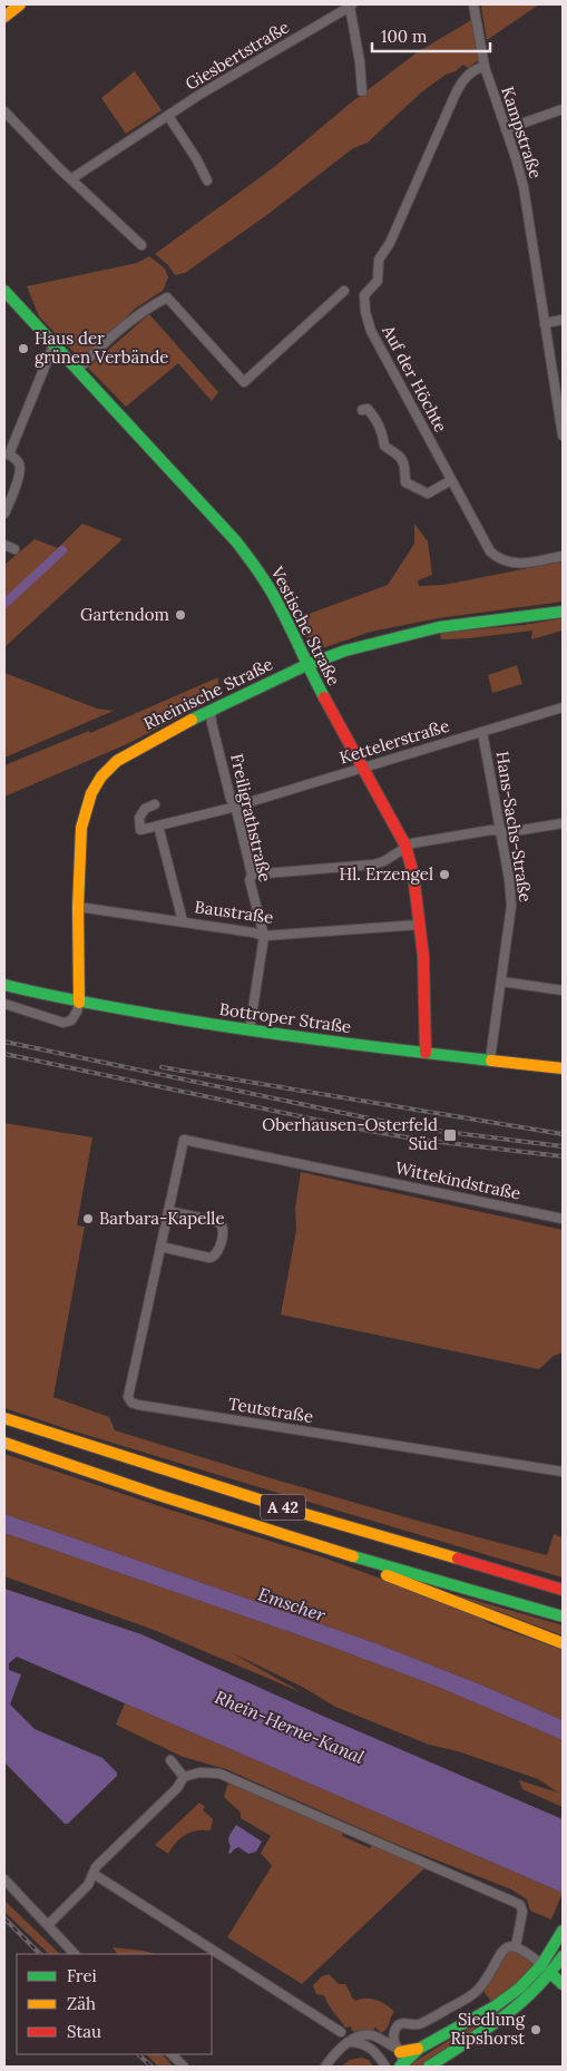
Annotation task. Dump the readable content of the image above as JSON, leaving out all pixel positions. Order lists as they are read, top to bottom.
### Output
{
  "streets": {
    "main road": [
      "Vestische Straße",
      "Rheinische Straße",
      "Bottroper Straße",
      "A 42"
    ],
    "street": [
      "Giesbertstraße",
      "Kampstraße",
      "Auf der Höchte",
      "Kettelerstraße",
      "Freiligrathstraße",
      "Hans-Sachs-Straße",
      "Baustraße",
      "Wittekindstraße",
      "Teutstraße"
    ]
  },
  "crossings": [
    ["Kampstraße", "Auf der Höchte"],
    ["Vestische Straße", "Rheinische Straße"],
    ["Vestische Straße", "Kettelerstraße"],
    ["Vestische Straße", "Baustraße"],
    ["Vestische Straße", "Bottroper Straße"],
    ["Rheinische Straße", "Freiligrathstraße"],
    ["Rheinische Straße", "Baustraße"],
    ["Rheinische Straße", "Bottroper Straße"],
    ["Kettelerstraße", "Freiligrathstraße"],
    ["Kettelerstraße", "Hans-Sachs-Straße"],
    ["Freiligrathstraße", "Baustraße"],
    ["Freiligrathstraße", "Bottroper Straße"],
    ["Hans-Sachs-Straße", "Bottroper Straße"],
    ["Wittekindstraße", "Teutstraße"]
  ],
  "water": ["Emscher", "Rhein-Herne-Kanal"],
  "places": {
    "other": [
      "Haus der grünen Verbände",
      "Gartendom",
      "Hl. Erzengel",
      "Barbara-Kapelle",
      "Siedlung Ripshorst"
    ],
    "transit": ["Oberhausen-Osterfeld Süd"]
  },
  "legend": ["Frei", "Zäh", "Stau"],
  "scale_bar": "100 m"
}
